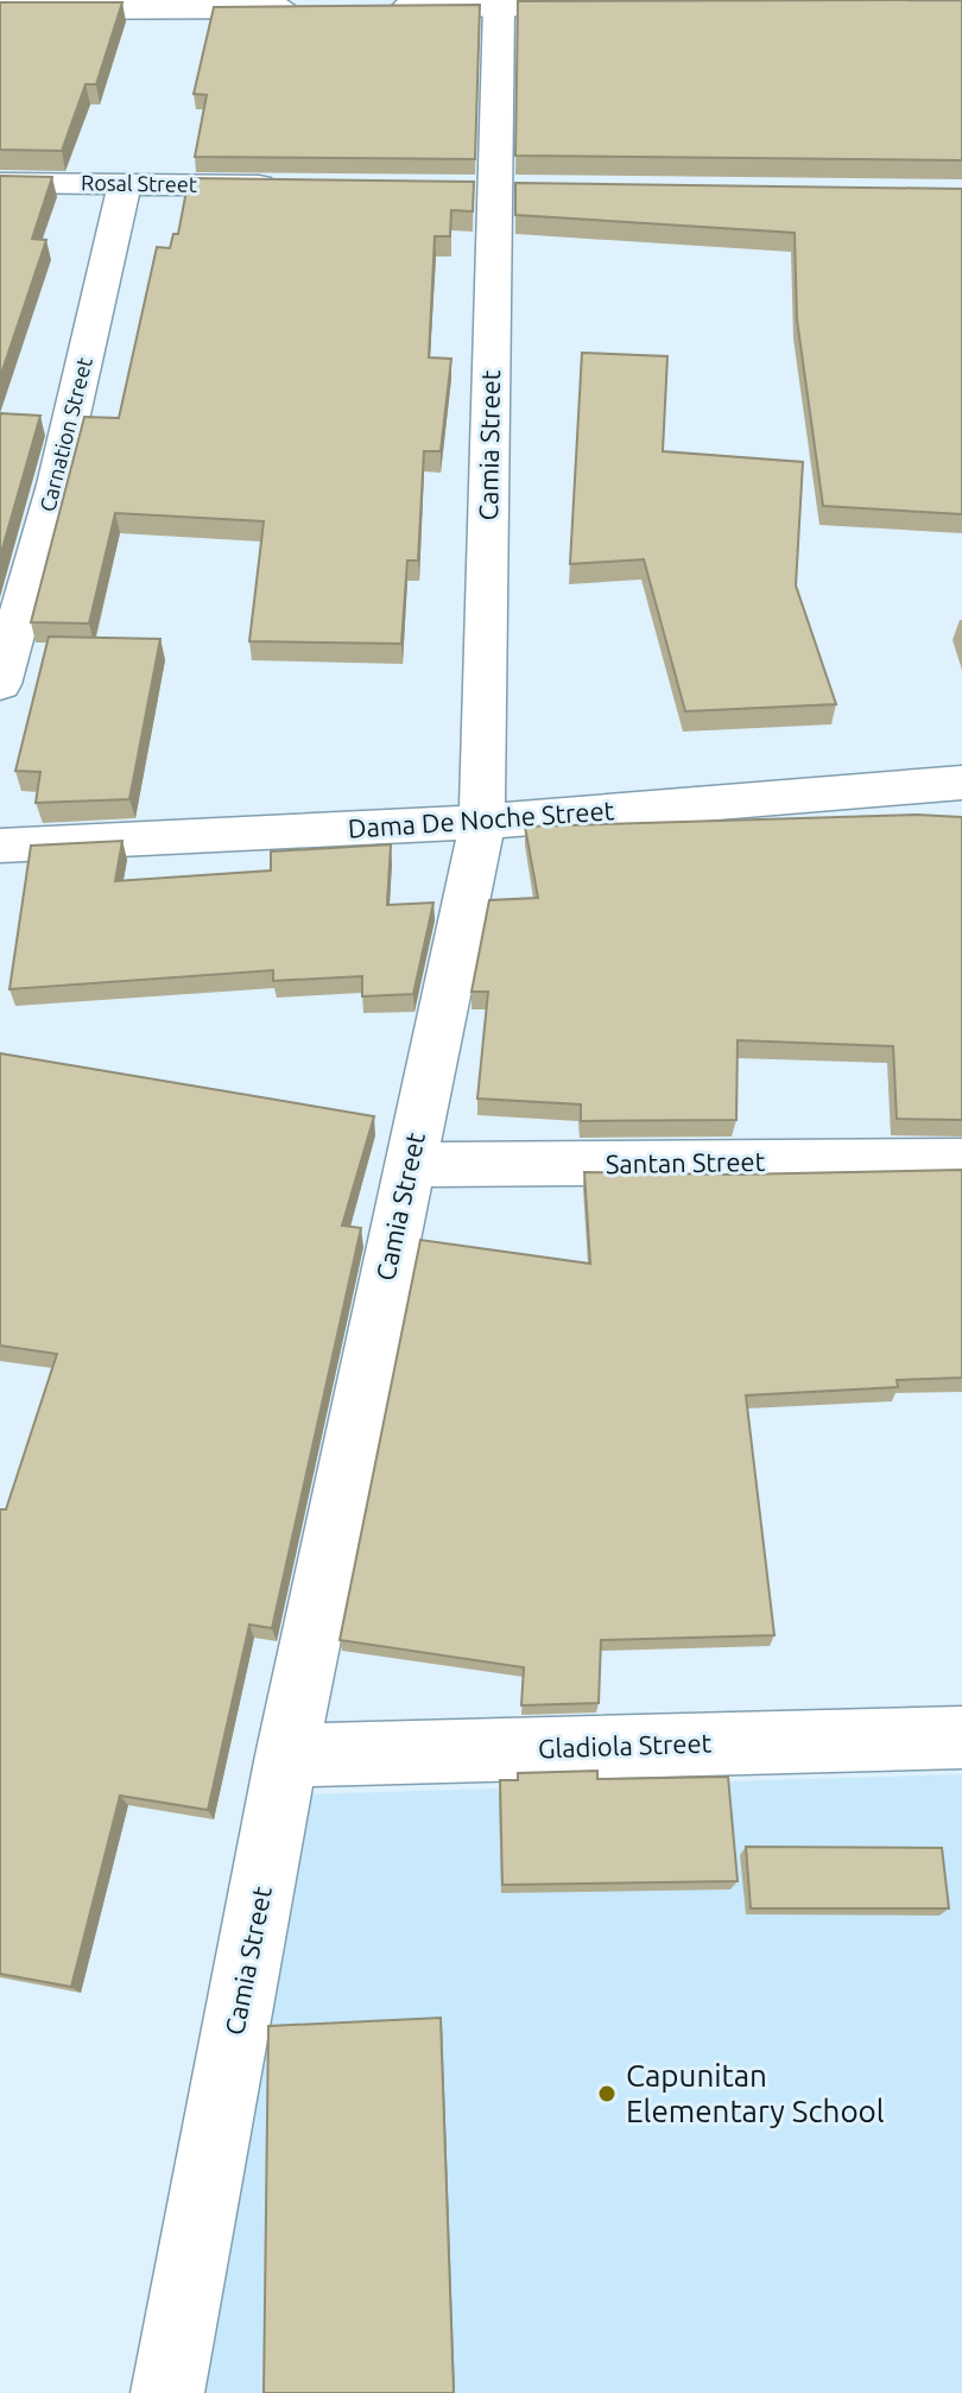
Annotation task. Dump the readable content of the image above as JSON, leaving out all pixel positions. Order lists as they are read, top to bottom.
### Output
{
  "streets": {
    "street": [
      "Rosal Street",
      "Carnation Street",
      "Camia Street",
      "Dama De Noche Street",
      "Santan Street",
      "Gladiola Street"
    ]
  },
  "crossings": [
    ["Rosal Street", "Carnation Street"],
    ["Camia Street", "Dama De Noche Street"],
    ["Camia Street", "Santan Street"],
    ["Camia Street", "Gladiola Street"]
  ],
  "places": ["Capunitan Elementary School"]
}
